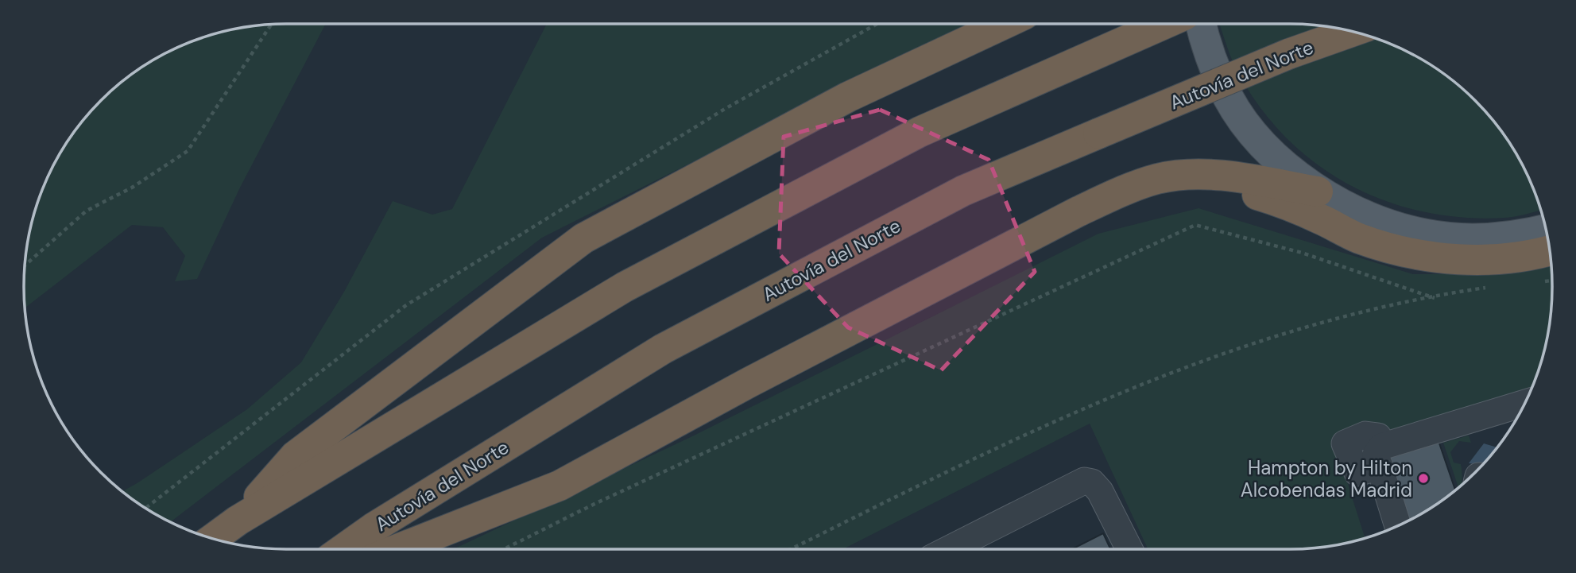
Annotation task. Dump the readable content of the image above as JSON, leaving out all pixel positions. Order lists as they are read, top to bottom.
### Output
{
  "streets": {
    "highway": ["Autovía del Norte"]
  },
  "places": ["Hampton by Hilton Alcobendas Madrid"]
}
